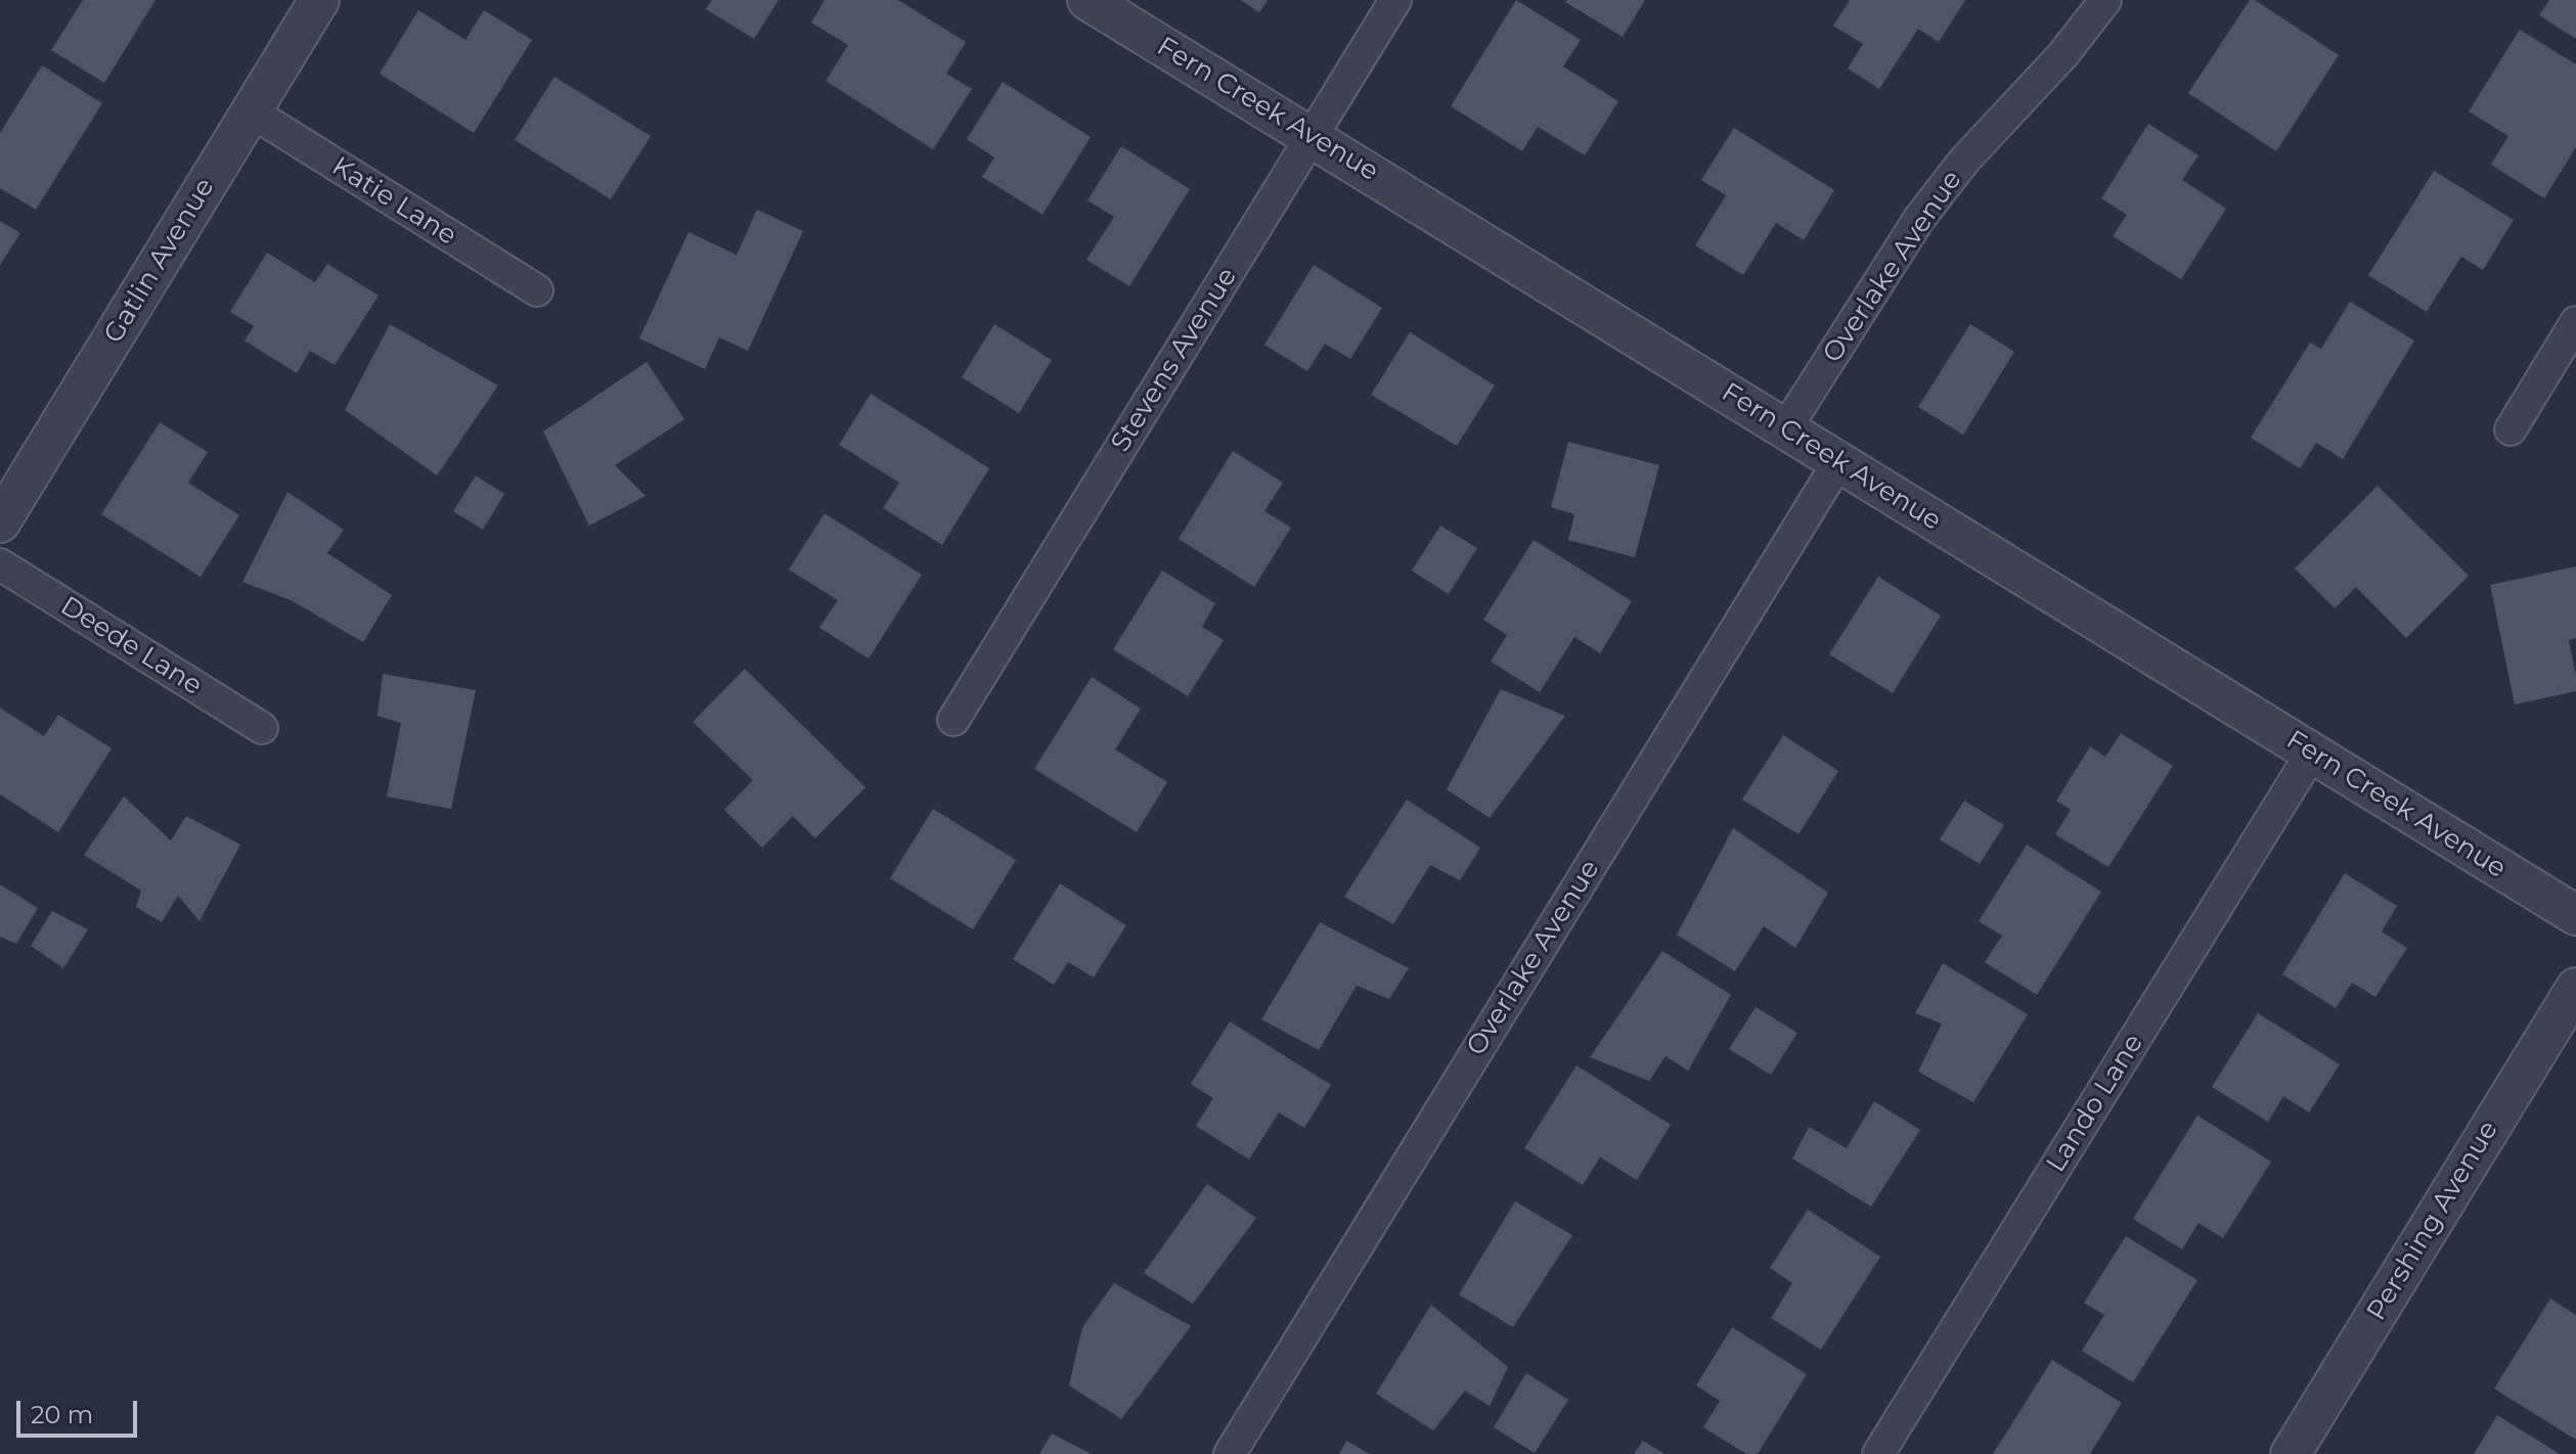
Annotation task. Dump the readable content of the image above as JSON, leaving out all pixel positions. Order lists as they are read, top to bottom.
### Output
{
  "streets": {
    "street": [
      "Fern Creek Avenue",
      "Katie Lane",
      "Gatlin Avenue",
      "Overlake Avenue",
      "Stevens Avenue",
      "Deede Lane",
      "Lando Lane",
      "Pershing Avenue"
    ]
  },
  "crossings": [
    ["Fern Creek Avenue", "Overlake Avenue"],
    ["Fern Creek Avenue", "Stevens Avenue"],
    ["Fern Creek Avenue", "Lando Lane"],
    ["Katie Lane", "Gatlin Avenue"]
  ],
  "scale_bar": "20 m"
}
